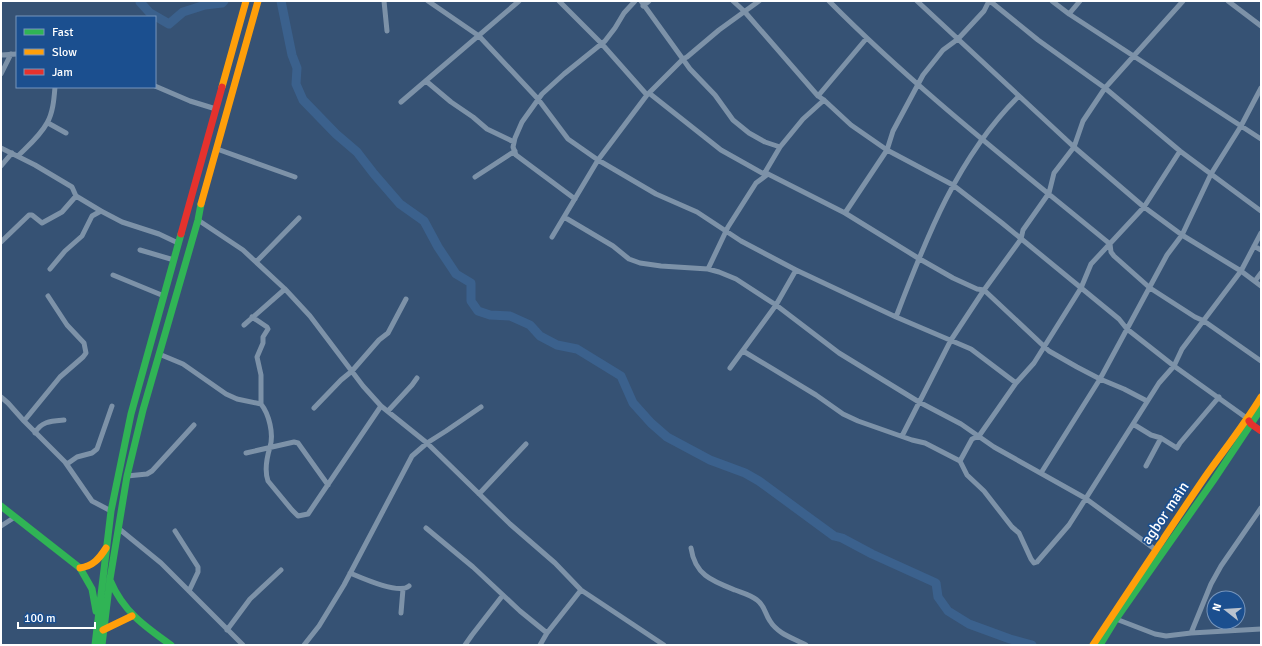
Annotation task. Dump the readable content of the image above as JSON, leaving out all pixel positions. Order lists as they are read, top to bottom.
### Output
{
  "streets": {
    "main road": ["agbor main"]
  },
  "legend": ["Fast", "Slow", "Jam"],
  "scale_bar": "100 m",
  "north": "left"
}
